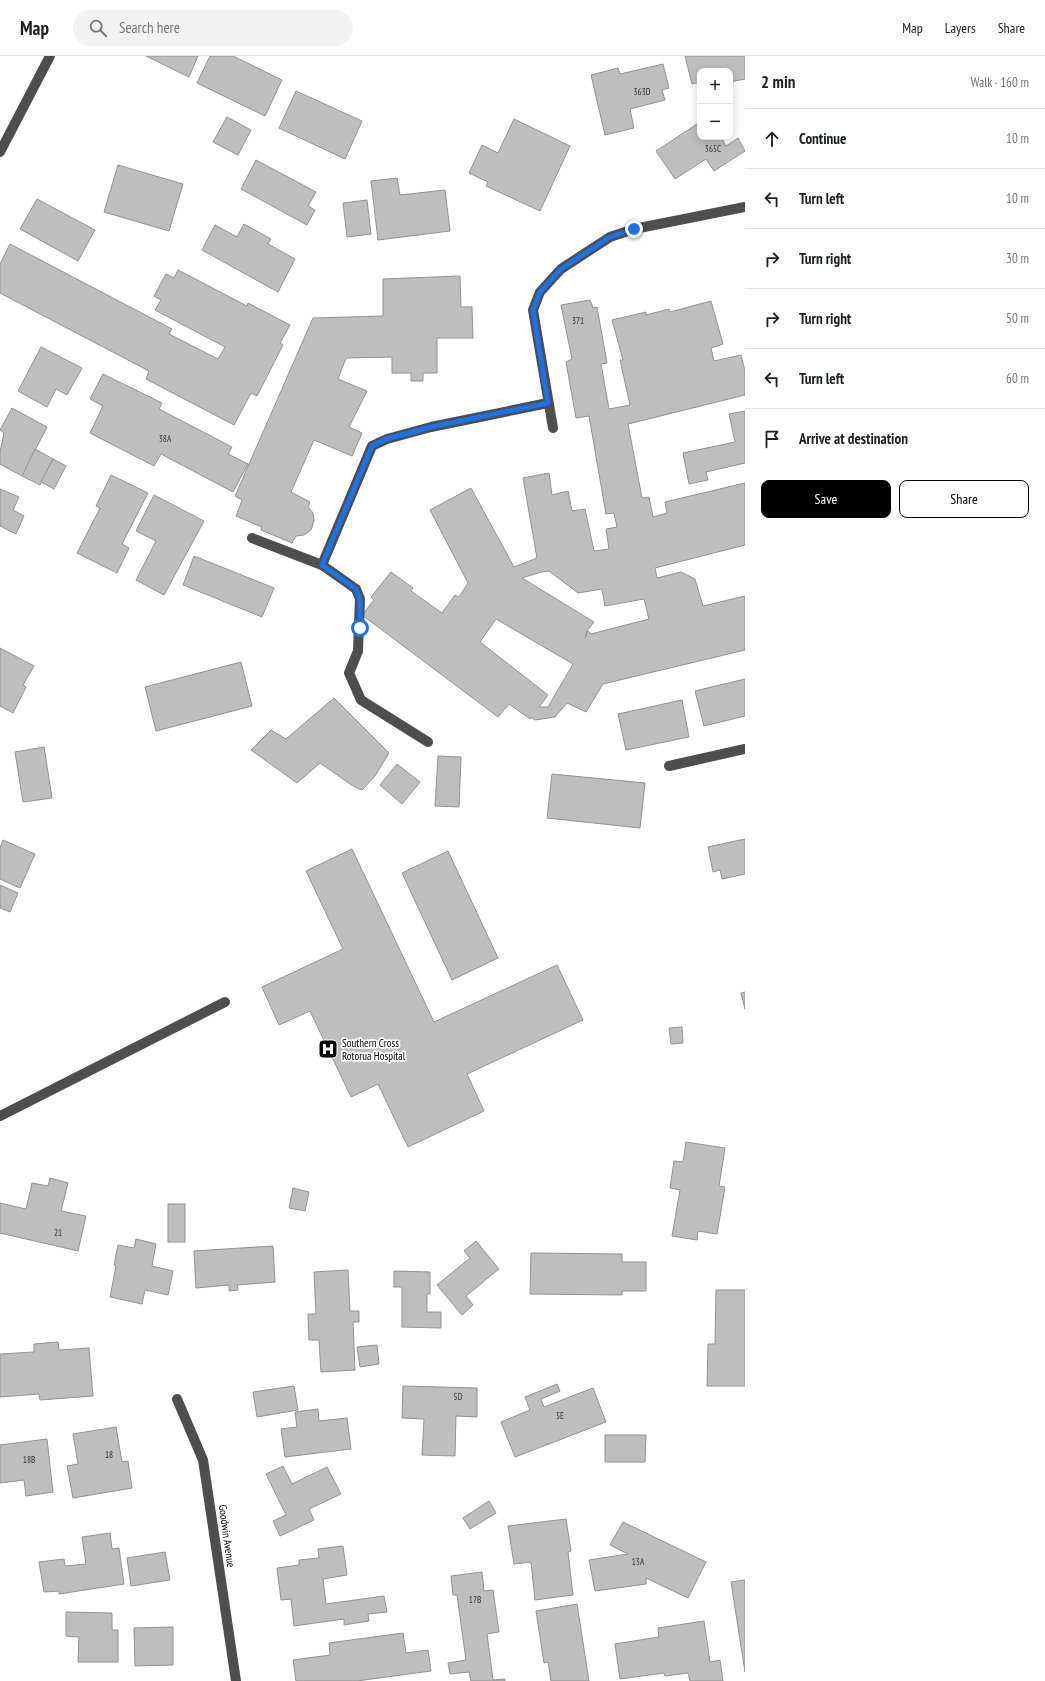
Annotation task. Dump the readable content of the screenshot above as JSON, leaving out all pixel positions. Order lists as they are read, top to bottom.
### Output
{
  "streets": {
    "street": ["Goodwin Avenue"]
  },
  "places": {
    "hospital": ["Southern Cross Rotorua Hospital"]
  },
  "house_numbers": [
    "363D",
    "365C",
    "371",
    "38A",
    "21",
    "5D",
    "5E",
    "18",
    "18B",
    "13A",
    "17B"
  ],
  "page": {
    "header": "Map",
    "search": "Search here",
    "nav": ["Map", "Layers", "Share"],
    "heading": ["2 min", "Walk · 160 m"],
    "map_buttons": ["+", "−"],
    "list": [
      ["Continue", "10 m"],
      ["Turn left", "10 m"],
      ["Turn right", "30 m"],
      ["Turn right", "50 m"],
      ["Turn left", "60 m"],
      "Arrive at destination"
    ],
    "buttons": ["Save", "Share"]
  }
}
